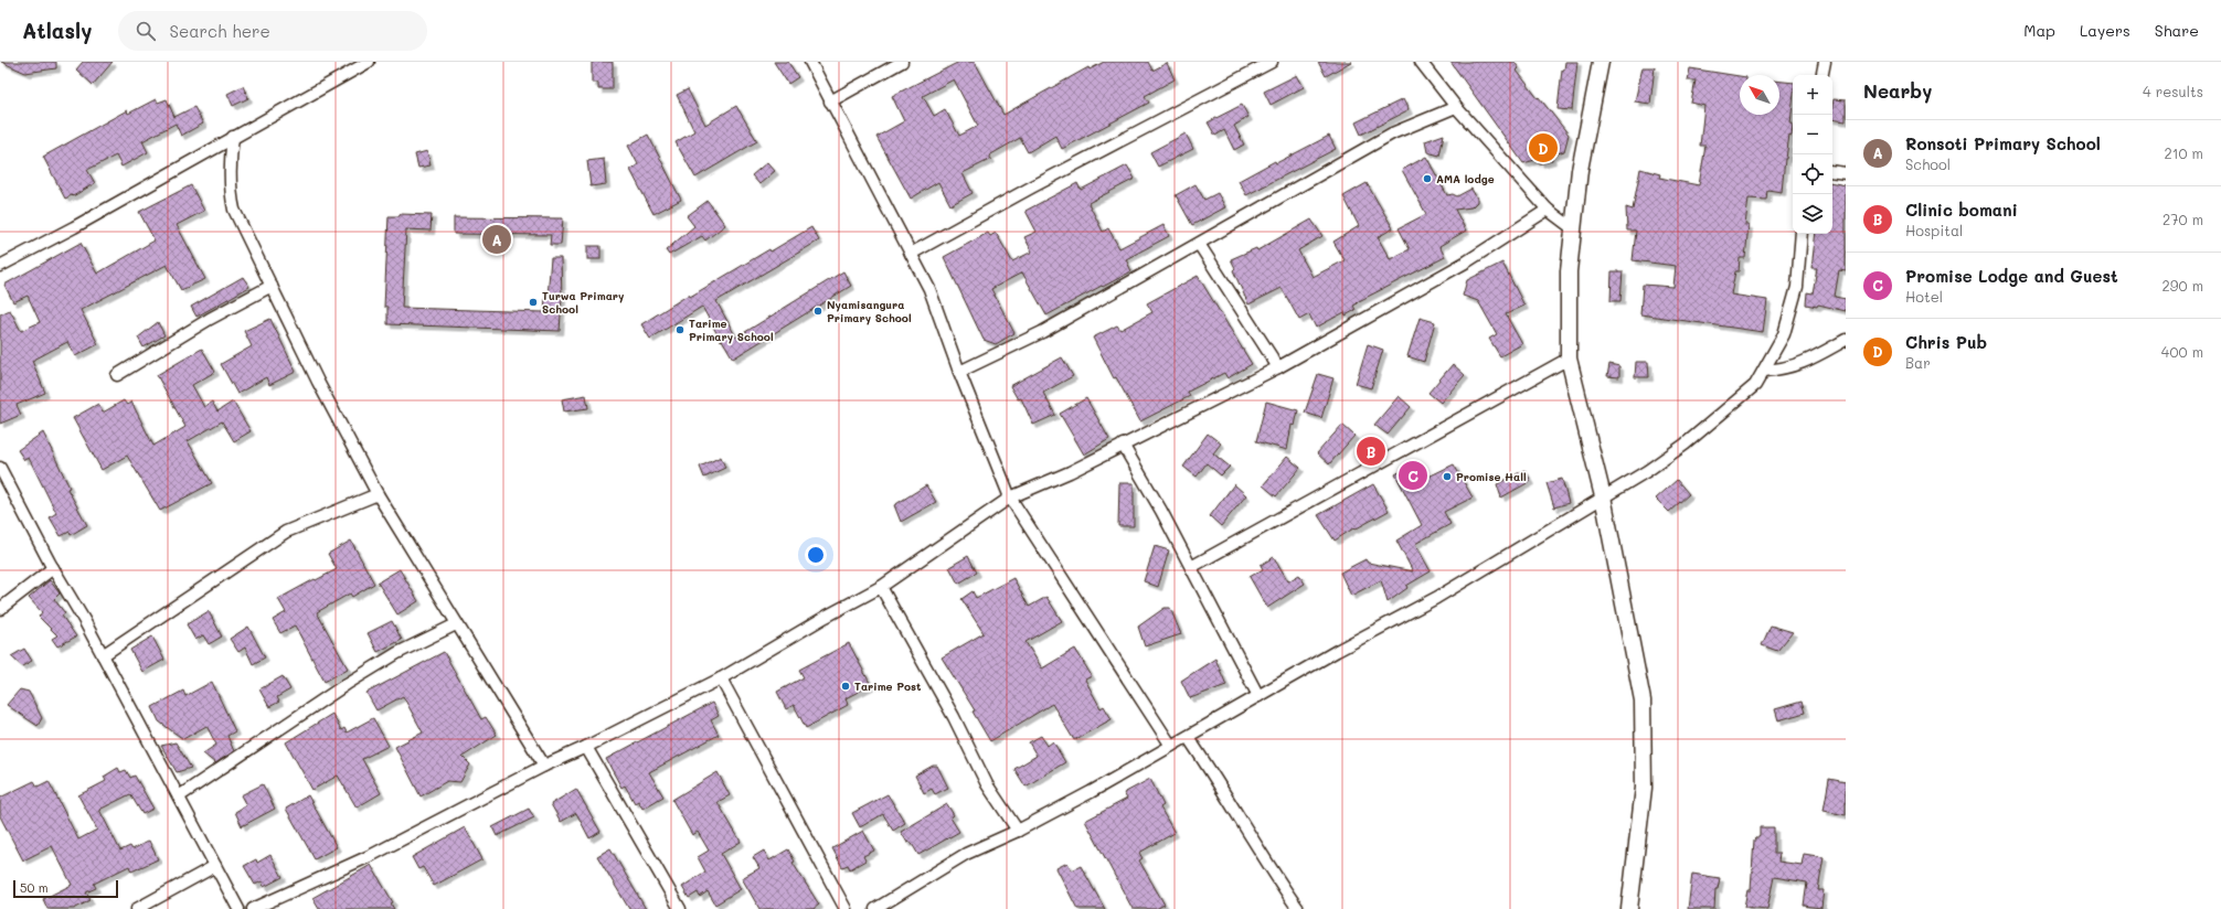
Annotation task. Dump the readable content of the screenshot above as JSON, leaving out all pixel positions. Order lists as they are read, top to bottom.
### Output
{
  "places": [
    "AMA lodge",
    "Turwa Primary School",
    "Nyamisangura Primary School",
    "Tarime Primary School",
    "Promise Hall",
    "Tarime Post"
  ],
  "scale_bar": "50 m",
  "north": "top left",
  "page": {
    "header": "Atlasly",
    "search": "Search here",
    "nav": ["Map", "Layers", "Share"],
    "heading": ["Nearby", "4 results"],
    "map_buttons": ["+", "−"],
    "list": [
      {
        "mark": "A",
        "name": "Ronsoti Primary School",
        "note": "School",
        "value": "210 m"
      },
      {
        "mark": "B",
        "name": "Clinic bomani",
        "note": "Hospital",
        "value": "270 m"
      },
      {
        "mark": "C",
        "name": "Promise Lodge and Guest",
        "note": "Hotel",
        "value": "290 m"
      },
      {
        "mark": "D",
        "name": "Chris Pub",
        "note": "Bar",
        "value": "400 m"
      }
    ],
    "pins": [
      "D",
      "A",
      "B",
      "C"
    ],
    "scale": "50 m"
  }
}
